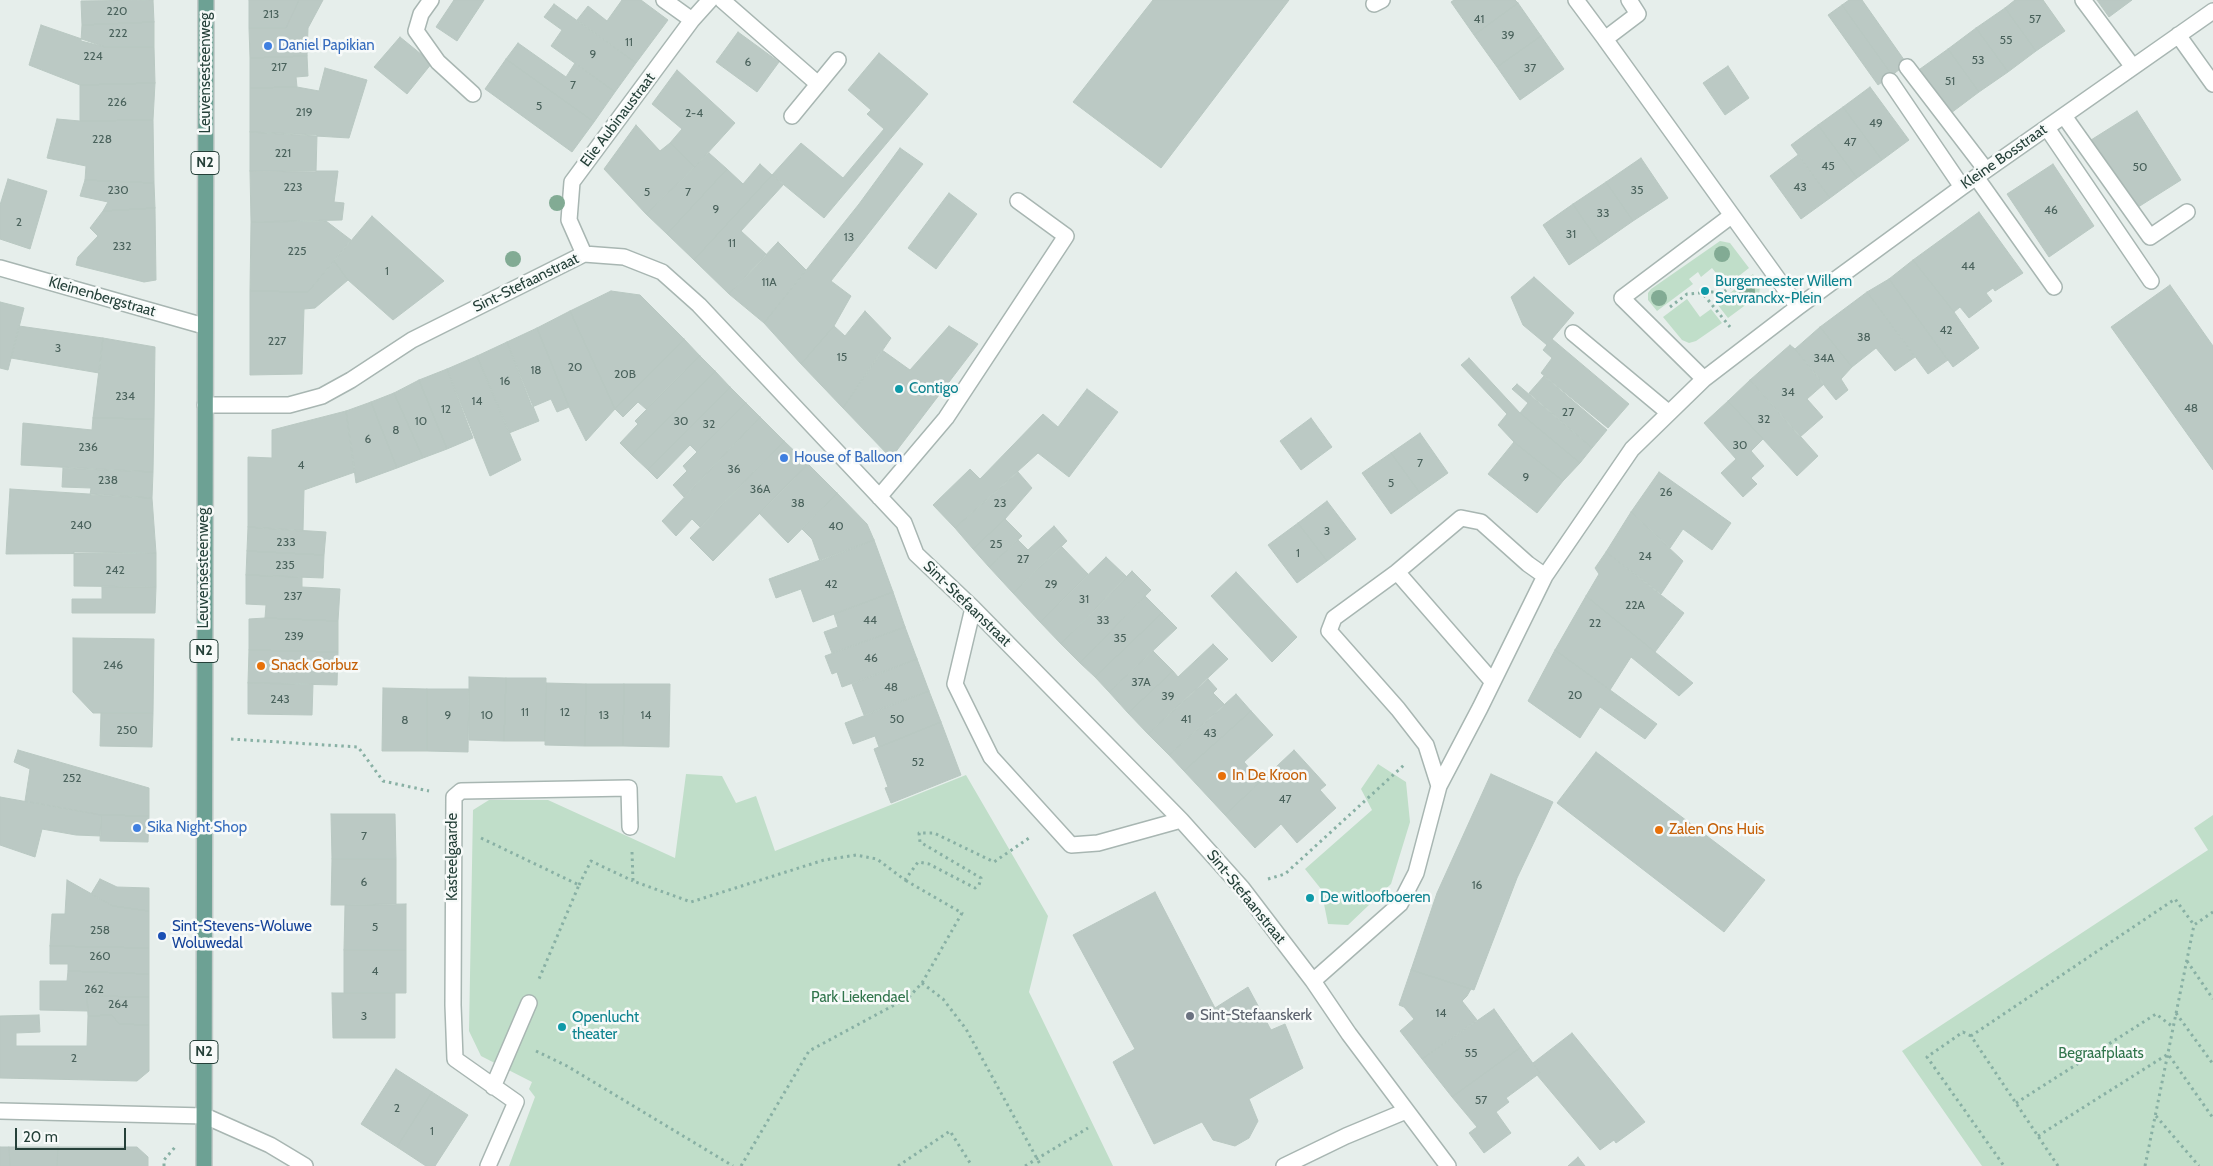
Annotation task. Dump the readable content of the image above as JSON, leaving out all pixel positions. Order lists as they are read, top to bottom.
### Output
{
  "streets": {
    "main road": ["Leuvensesteenweg", "N2"],
    "street": [
      "Elie Aubinaustraat",
      "Kleine Bosstraat",
      "Sint-Stefaanstraat",
      "Kleinenbergstraat",
      "Kasteelgaarde"
    ]
  },
  "crossings": [
    ["Leuvensesteenweg", "Sint-Stefaanstraat"],
    ["Leuvensesteenweg", "Kleinenbergstraat"],
    ["Elie Aubinaustraat", "Sint-Stefaanstraat"]
  ],
  "parks": ["Park Liekendael", "Begraafplaats"],
  "places": [
    "Daniel Papikian",
    "Burgemeester Willem Servranckx-Plein",
    "Contigo",
    "House of Balloon",
    "Snack Gorbuz",
    "In De Kroon",
    "Sika Night Shop",
    "Zalen Ons Huis",
    "De witloofboeren",
    "Sint-Stevens-Woluwe Woluwedal",
    "Sint-Stefaanskerk",
    "Openlucht theater"
  ],
  "house_numbers": [
    "220",
    "213",
    "41",
    "57",
    "222",
    "39",
    "55",
    "11",
    "9",
    "224",
    "53",
    "6",
    "217",
    "37",
    "51",
    "7",
    "226",
    "5",
    "219",
    "2-4",
    "49",
    "228",
    "47",
    "221",
    "45",
    "50",
    "223",
    "43",
    "230",
    "35",
    "5",
    "7",
    "9",
    "46",
    "33",
    "2",
    "31",
    "13",
    "11",
    "232",
    "225",
    "44",
    "1",
    "11A",
    "42",
    "38",
    "227",
    "3",
    "15",
    "34A",
    "20",
    "18",
    "20B",
    "16",
    "34",
    "234",
    "14",
    "48",
    "12",
    "27",
    "32",
    "10",
    "30",
    "32",
    "8",
    "6",
    "30",
    "236",
    "7",
    "4",
    "36",
    "9",
    "238",
    "5",
    "36A",
    "26",
    "38",
    "23",
    "240",
    "40",
    "3",
    "233",
    "25",
    "1",
    "24",
    "27",
    "235",
    "242",
    "42",
    "29",
    "237",
    "31",
    "22A",
    "44",
    "33",
    "22",
    "239",
    "35",
    "46",
    "246",
    "37A",
    "48",
    "20",
    "39",
    "243",
    "11",
    "12",
    "9",
    "10",
    "13",
    "14",
    "50",
    "41",
    "8",
    "250",
    "43",
    "52",
    "252",
    "47",
    "7",
    "6",
    "16",
    "5",
    "258",
    "260",
    "4",
    "262",
    "264",
    "14",
    "3",
    "55",
    "2",
    "57",
    "2",
    "1"
  ],
  "scale_bar": "20 m"
}
